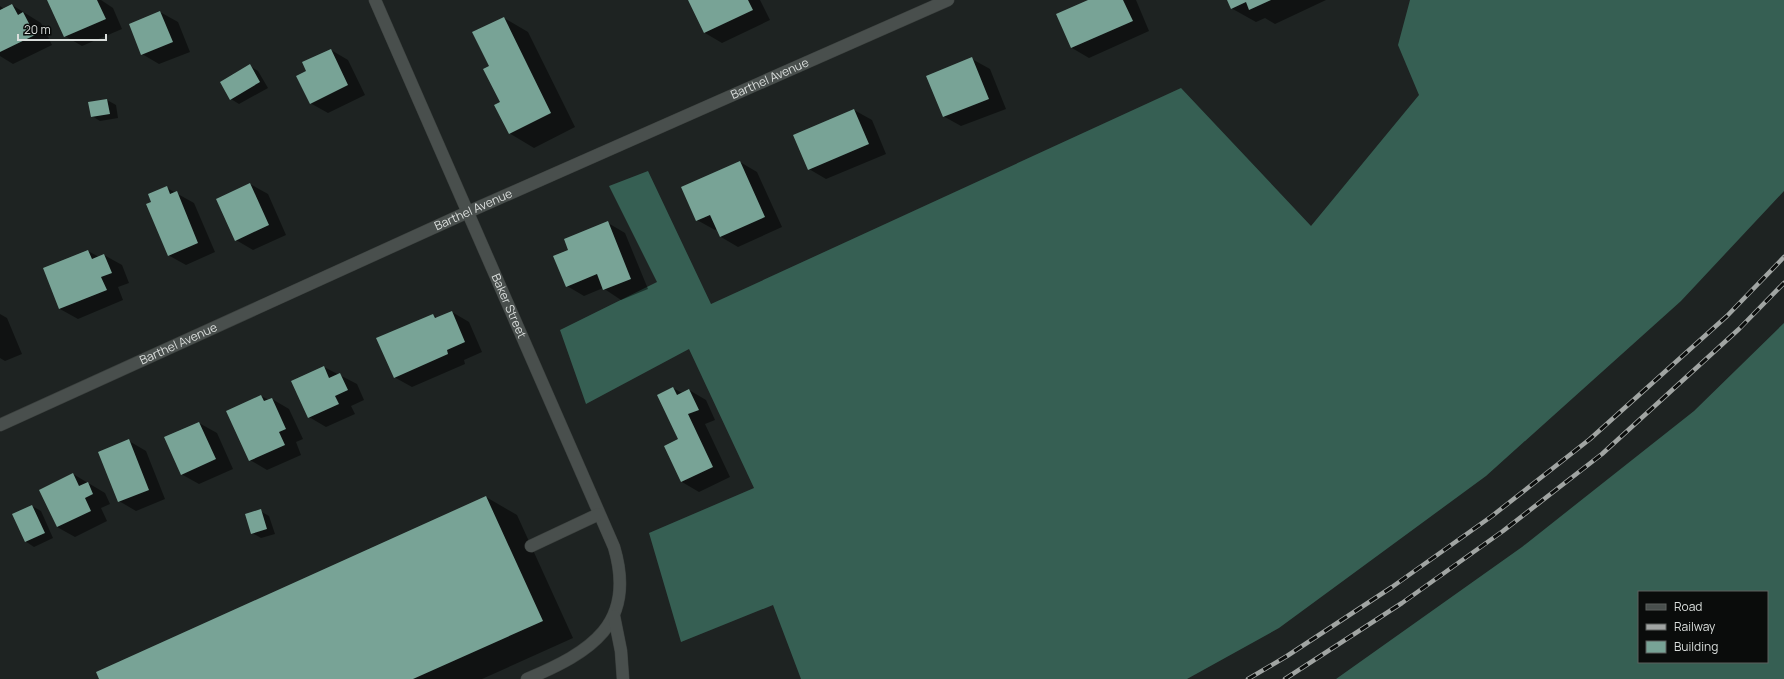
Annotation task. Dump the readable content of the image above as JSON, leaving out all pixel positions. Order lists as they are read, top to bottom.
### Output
{
  "streets": {
    "street": ["Barthel Avenue", "Baker Street"]
  },
  "crossings": [
    ["Barthel Avenue", "Baker Street"]
  ],
  "legend": ["Road", "Railway", "Building"],
  "scale_bar": "20 m"
}
